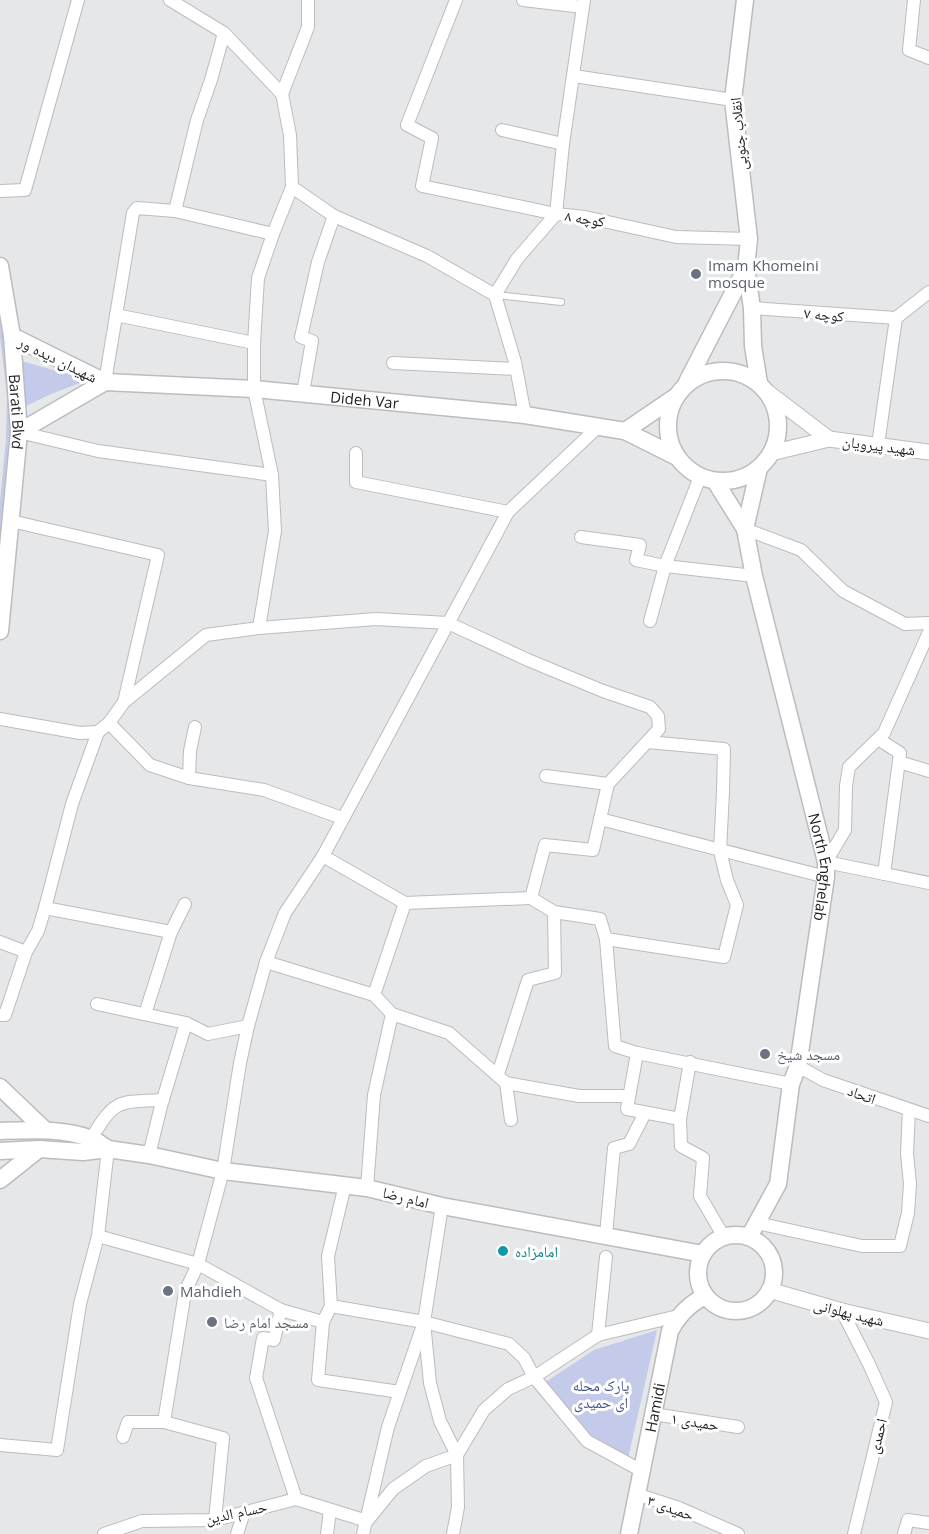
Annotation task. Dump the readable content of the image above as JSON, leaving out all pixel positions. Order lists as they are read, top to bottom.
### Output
{
  "streets": {
    "main road": [
      "انقلاب جنوبی",
      "شهیدان دیده ور",
      "Dideh Var",
      "Barati Blvd",
      "North Enghelab",
      "امام رضا",
      "Hamidi"
    ],
    "street": [
      "کوچه ۸",
      "کوچه ۷",
      "شهید پیرویان",
      "اتحاد",
      "شهید پهلوانی",
      "حمیدی ۱",
      "احمدی",
      "حمیدی ۳",
      "حسام الدین"
    ]
  },
  "crossings": [
    ["انقلاب جنوبی", "کوچه ۸"],
    ["شهیدان دیده ور", "Dideh Var"],
    ["شهیدان دیده ور", "Barati Blvd"],
    ["North Enghelab", "اتحاد"],
    ["North Enghelab", "امام رضا"],
    ["North Enghelab", "شهید پهلوانی"],
    ["امام رضا", "شهید پهلوانی"],
    ["شهید پهلوانی", "احمدی"],
    ["Hamidi", "حمیدی ۱"],
    ["Hamidi", "حمیدی ۳"]
  ],
  "parks": ["پارک محله ای حمیدی"],
  "places": [
    "Imam Khomeini mosque",
    "مسجد شیخ",
    "امامزاده",
    "Mahdieh",
    "مسجد امام رضا"
  ]
}
